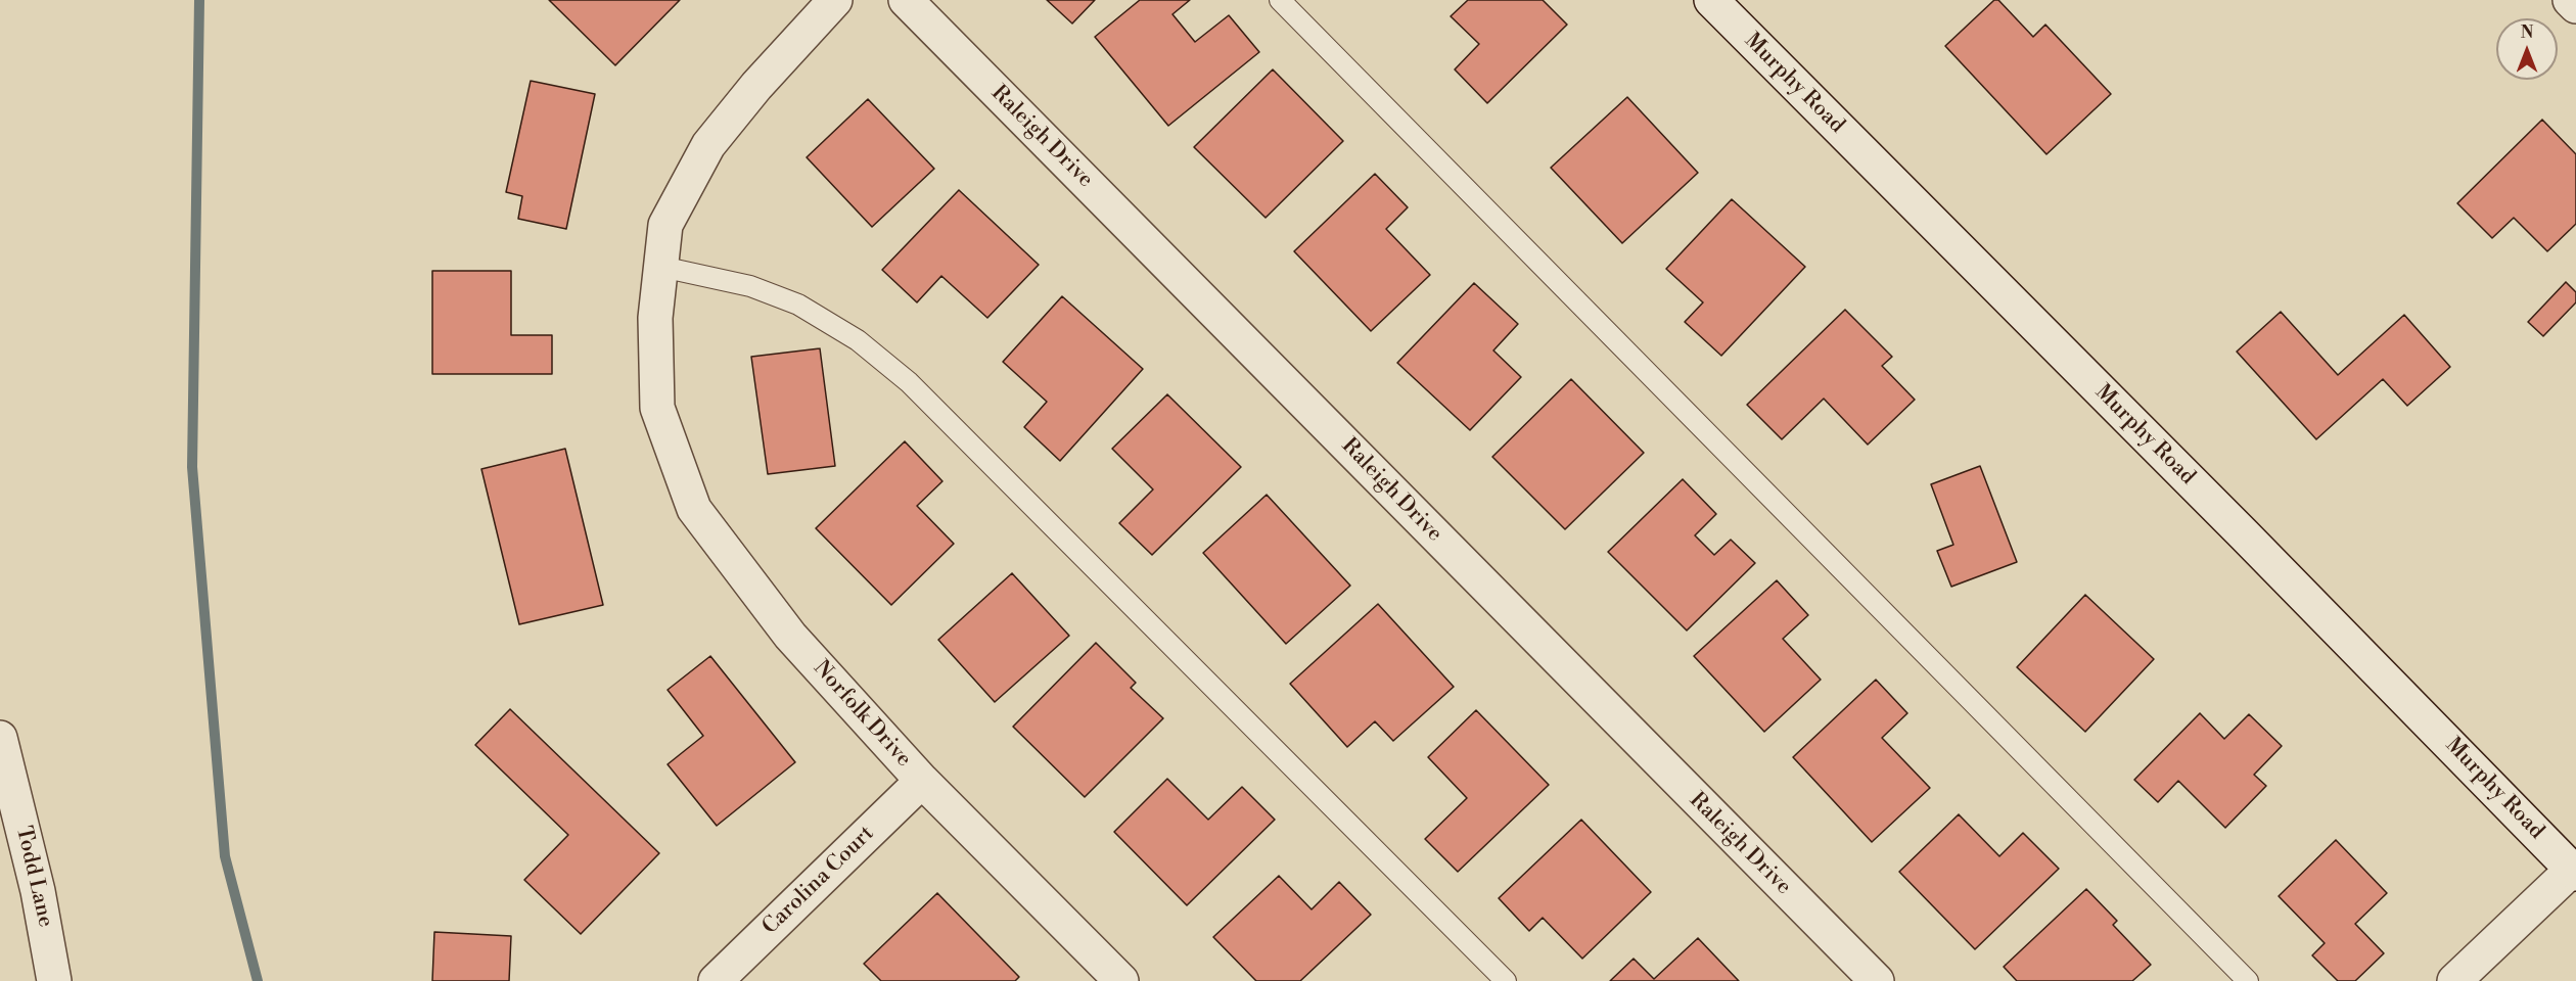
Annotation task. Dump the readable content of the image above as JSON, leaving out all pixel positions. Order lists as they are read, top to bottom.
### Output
{
  "streets": {
    "street": [
      "Murphy Road",
      "Raleigh Drive",
      "Norfolk Drive",
      "Todd Lane",
      "Carolina Court"
    ]
  },
  "crossings": [
    ["Norfolk Drive", "Carolina Court"]
  ],
  "north": "top"
}
